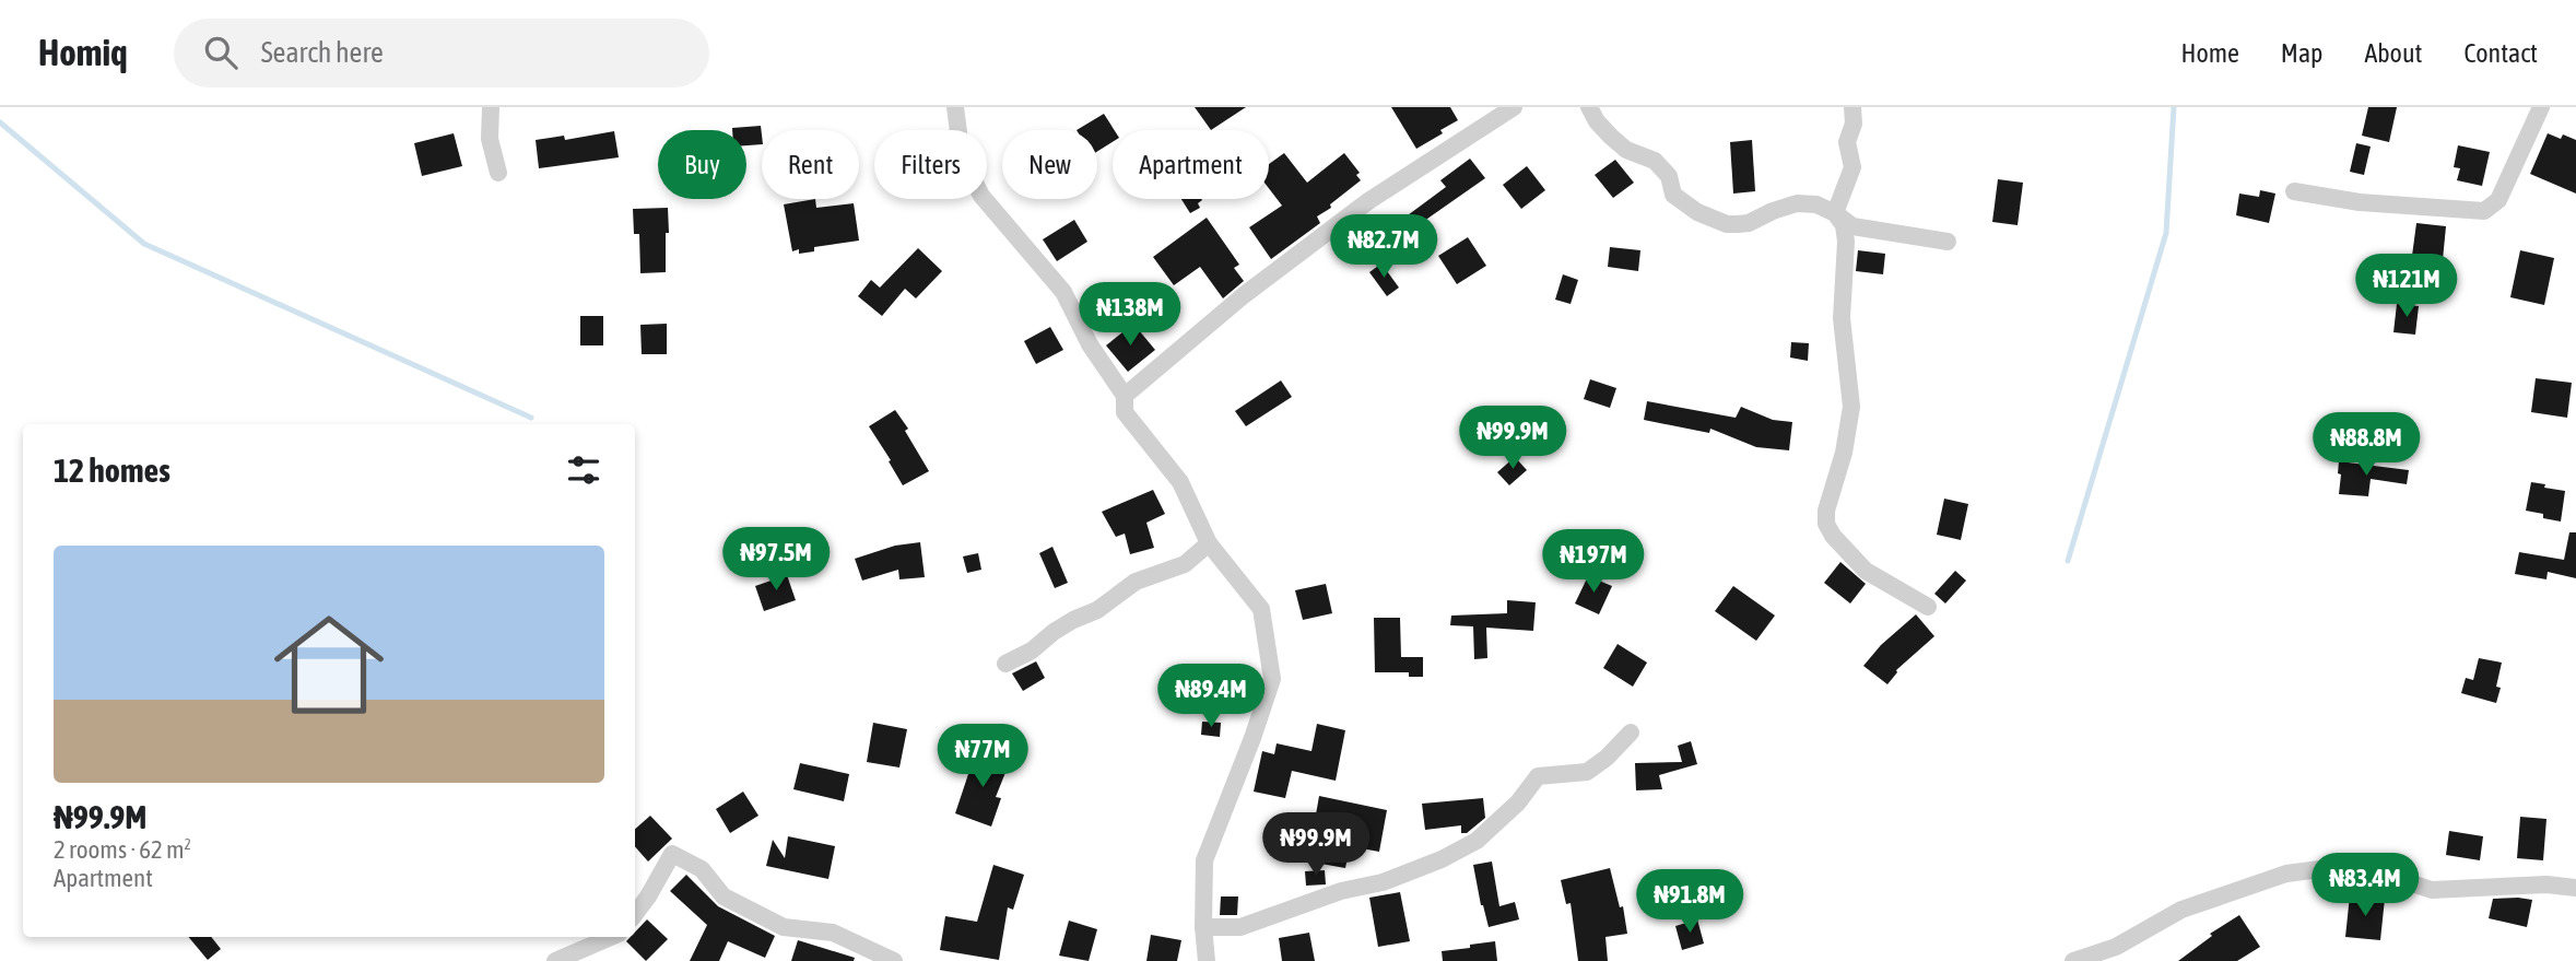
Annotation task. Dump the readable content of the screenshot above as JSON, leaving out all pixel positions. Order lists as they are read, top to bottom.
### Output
{
  "page": {
    "header": "Homiq",
    "search": "Search here",
    "nav": [
      "Home",
      "Map",
      "About",
      "Contact"
    ],
    "chip": [
      "Buy",
      "Rent",
      "Filters",
      "New",
      "Apartment"
    ],
    "price": [
      "₦82.7M",
      "₦121M",
      "₦138M",
      "₦99.9M",
      "₦88.8M",
      "₦97.5M",
      "₦197M",
      "₦89.4M",
      "₦77M",
      "₦99.9M",
      "₦83.4M",
      "₦91.8M"
    ],
    "heading": "12 homes",
    "list": [
      {
        "name": "₦99.9M",
        "note": "2 rooms · 62 m² · Apartment"
      }
    ]
  }
}
